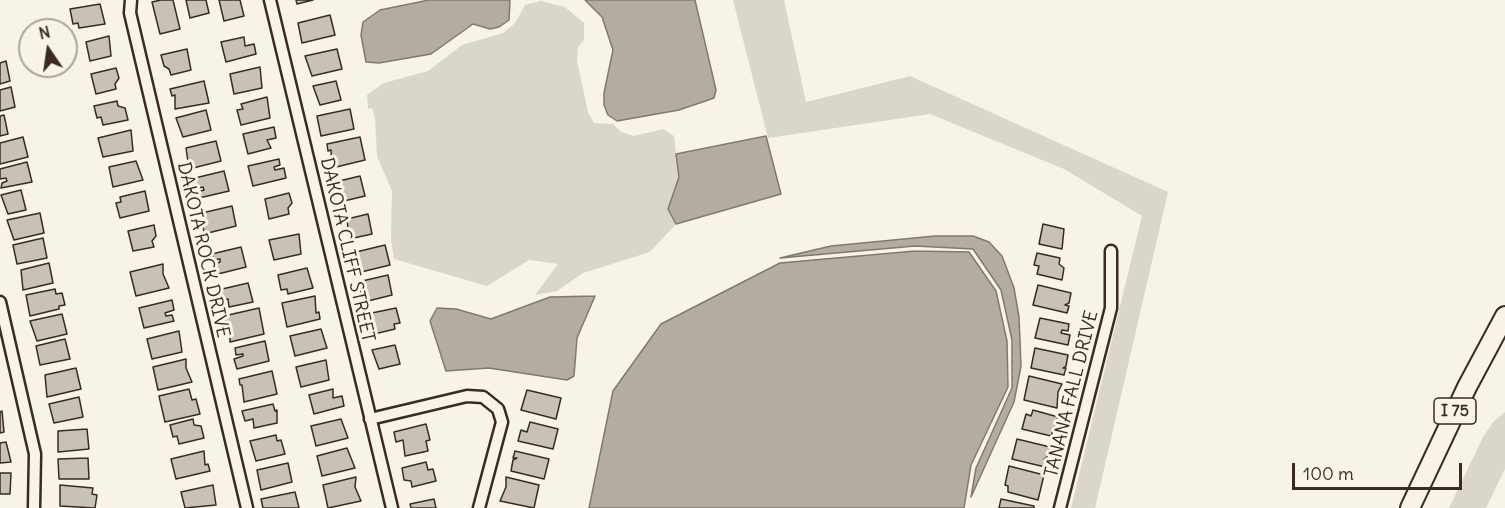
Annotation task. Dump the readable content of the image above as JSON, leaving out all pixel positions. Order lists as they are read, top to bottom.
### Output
{
  "streets": {
    "highway": ["I 75"],
    "street": ["DAKOTA ROCK DRIVE", "DAKOTA CLIFF STREET", "TANANA FALL DRIVE"]
  },
  "scale_bar": "100 m",
  "north": "top"
}
